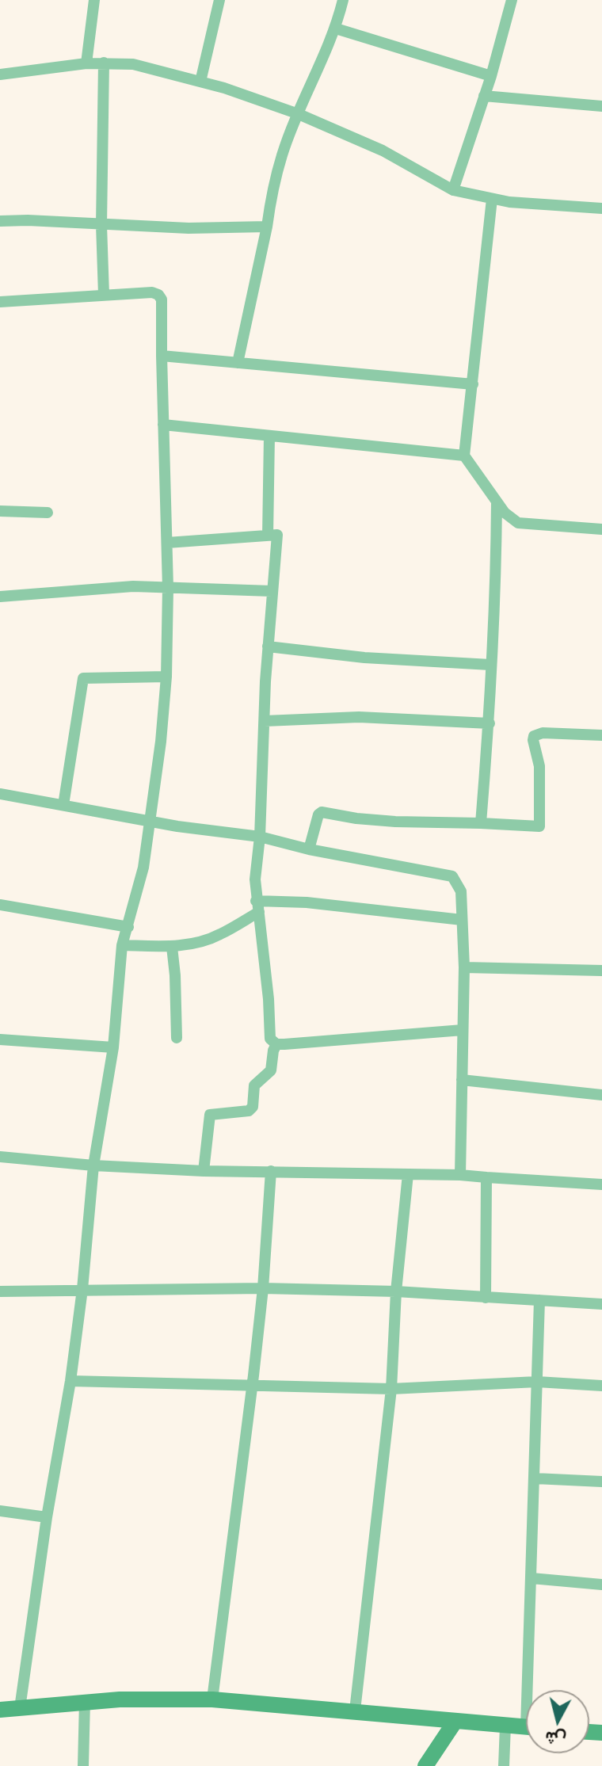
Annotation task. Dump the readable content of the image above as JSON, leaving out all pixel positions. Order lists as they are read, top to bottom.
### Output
{
  "north": "bottom"
}
